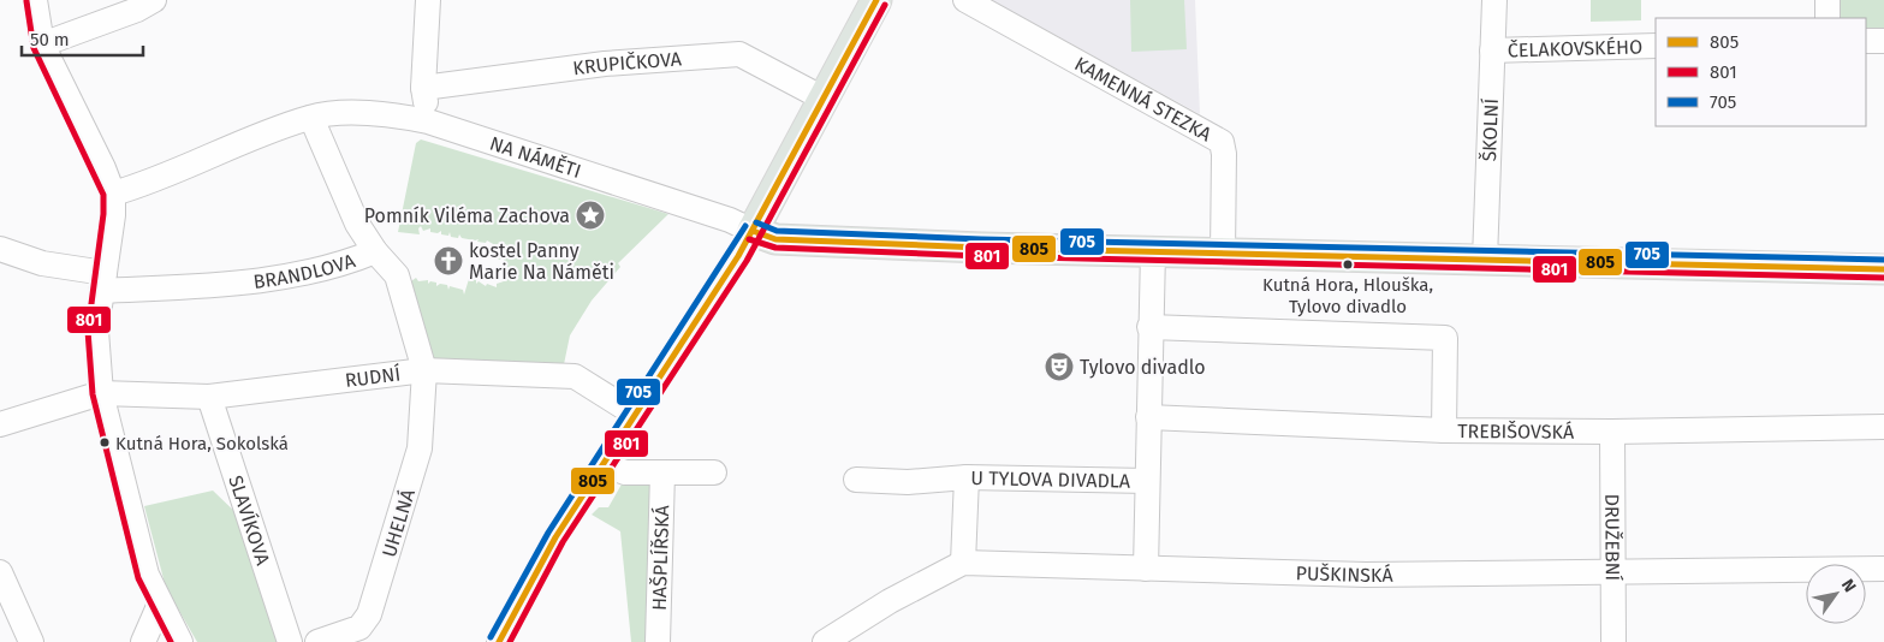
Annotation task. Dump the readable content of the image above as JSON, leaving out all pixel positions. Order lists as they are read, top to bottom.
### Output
{
  "streets": {
    "street": [
      "ČELAKOVSKÉHO",
      "KRUPIČKOVA",
      "KAMENNÁ STEZKA",
      "ŠKOLNÍ",
      "NA NÁMĚTI",
      "BRANDLOVA",
      "RUDNÍ",
      "TREBIŠOVSKÁ",
      "U TYLOVA DIVADLA",
      "SLAVÍKOVA",
      "UHELNÁ",
      "DRUŽEBNÍ",
      "HAŠPLÍŘSKÁ",
      "PUŠKINSKÁ"
    ]
  },
  "crossings": [
    ["ČELAKOVSKÉHO", "ŠKOLNÍ"],
    ["BRANDLOVA", "RUDNÍ"],
    ["BRANDLOVA", "UHELNÁ"],
    ["RUDNÍ", "SLAVÍKOVA"],
    ["RUDNÍ", "UHELNÁ"],
    ["TREBIŠOVSKÁ", "DRUŽEBNÍ"],
    ["U TYLOVA DIVADLA", "PUŠKINSKÁ"],
    ["DRUŽEBNÍ", "PUŠKINSKÁ"]
  ],
  "places": {
    "place": ["Pomník Viléma Zachova"],
    "church": ["kostel Panny Marie Na Náměti"],
    "other": ["Kutná Hora, Hlouška, Tylovo divadlo", "Kutná Hora, Sokolská"],
    "theatre": ["Tylovo divadlo"]
  },
  "lines": ["transit line 805", "transit line 801", "transit line 705"],
  "legend": ["805", "801", "705"],
  "scale_bar": "50 m",
  "north": "top right"
}
